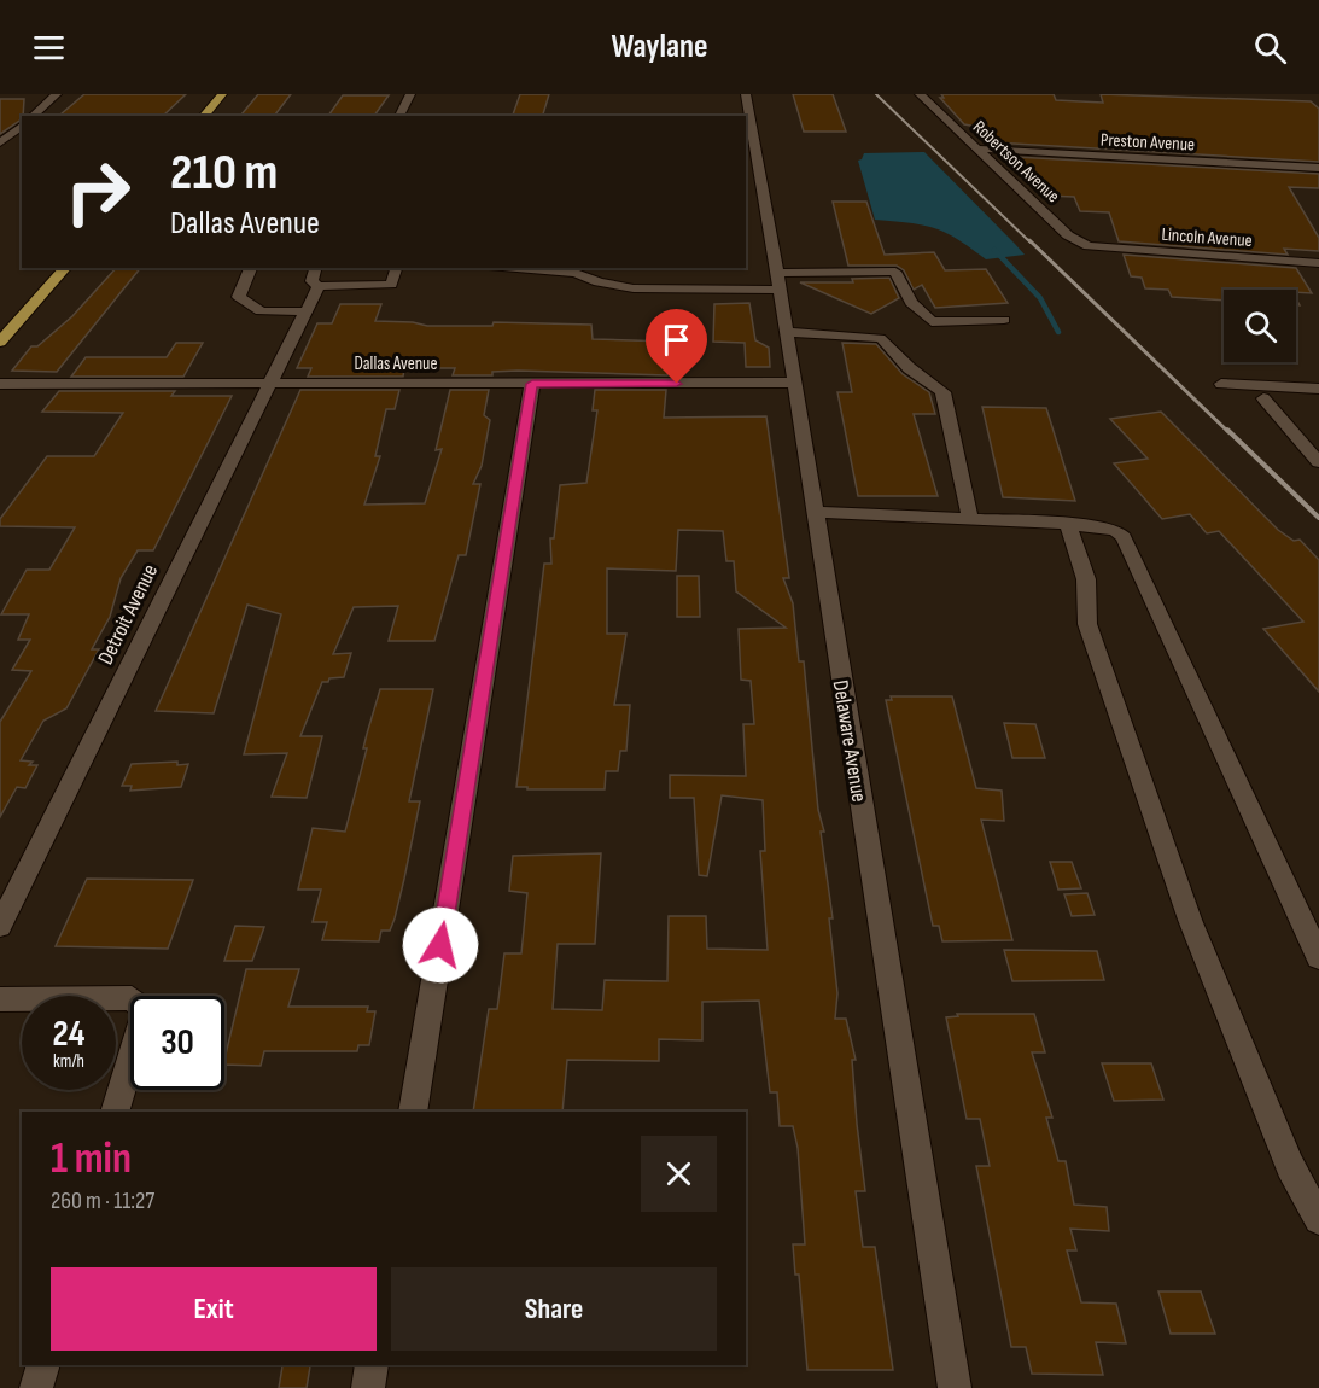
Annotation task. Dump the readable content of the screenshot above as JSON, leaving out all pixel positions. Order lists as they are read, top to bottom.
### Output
{
  "streets": {
    "street": [
      "Preston Avenue",
      "Robertson Avenue",
      "Lincoln Avenue",
      "Dallas Avenue",
      "Detroit Avenue",
      "Delaware Avenue"
    ]
  },
  "crossings": [
    ["Preston Avenue", "Robertson Avenue"],
    ["Robertson Avenue", "Lincoln Avenue"],
    ["Dallas Avenue", "Detroit Avenue"],
    ["Dallas Avenue", "Delaware Avenue"]
  ],
  "page": {
    "header": "Waylane",
    "turn": ["210 m", "Dallas Avenue"],
    "speed": "24 km/h",
    "limit": "30",
    "heading": ["1 min", "260 m · 11:27"],
    "buttons": ["Exit", "Share"]
  }
}
